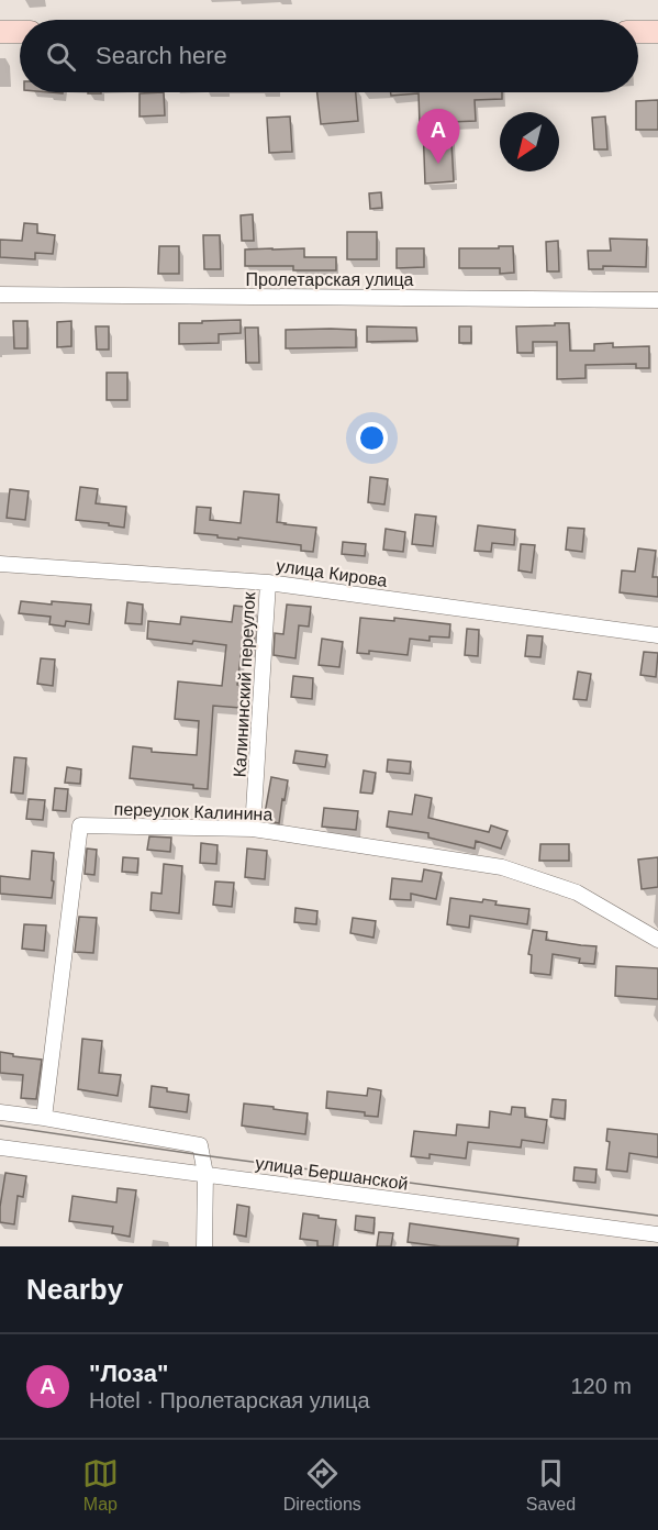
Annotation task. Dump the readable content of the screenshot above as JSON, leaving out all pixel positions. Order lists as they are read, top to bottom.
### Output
{
  "streets": {
    "street": [
      "Пролетарская улица",
      "улица Кирова",
      "Калининский переулок",
      "переулок Калинина",
      "улица Бершанской"
    ]
  },
  "crossings": [
    ["улица Кирова", "Калининский переулок"],
    ["Калининский переулок", "переулок Калинина"]
  ],
  "north": "bottom left",
  "page": {
    "search": "Search here",
    "pins": "A",
    "heading": "Nearby",
    "list": [
      {
        "mark": "A",
        "name": "\"Лоза\"",
        "note": "Hotel · Пролетарская улица",
        "value": "120 m"
      }
    ],
    "nav": ["Map", "Directions", "Saved"]
  }
}
